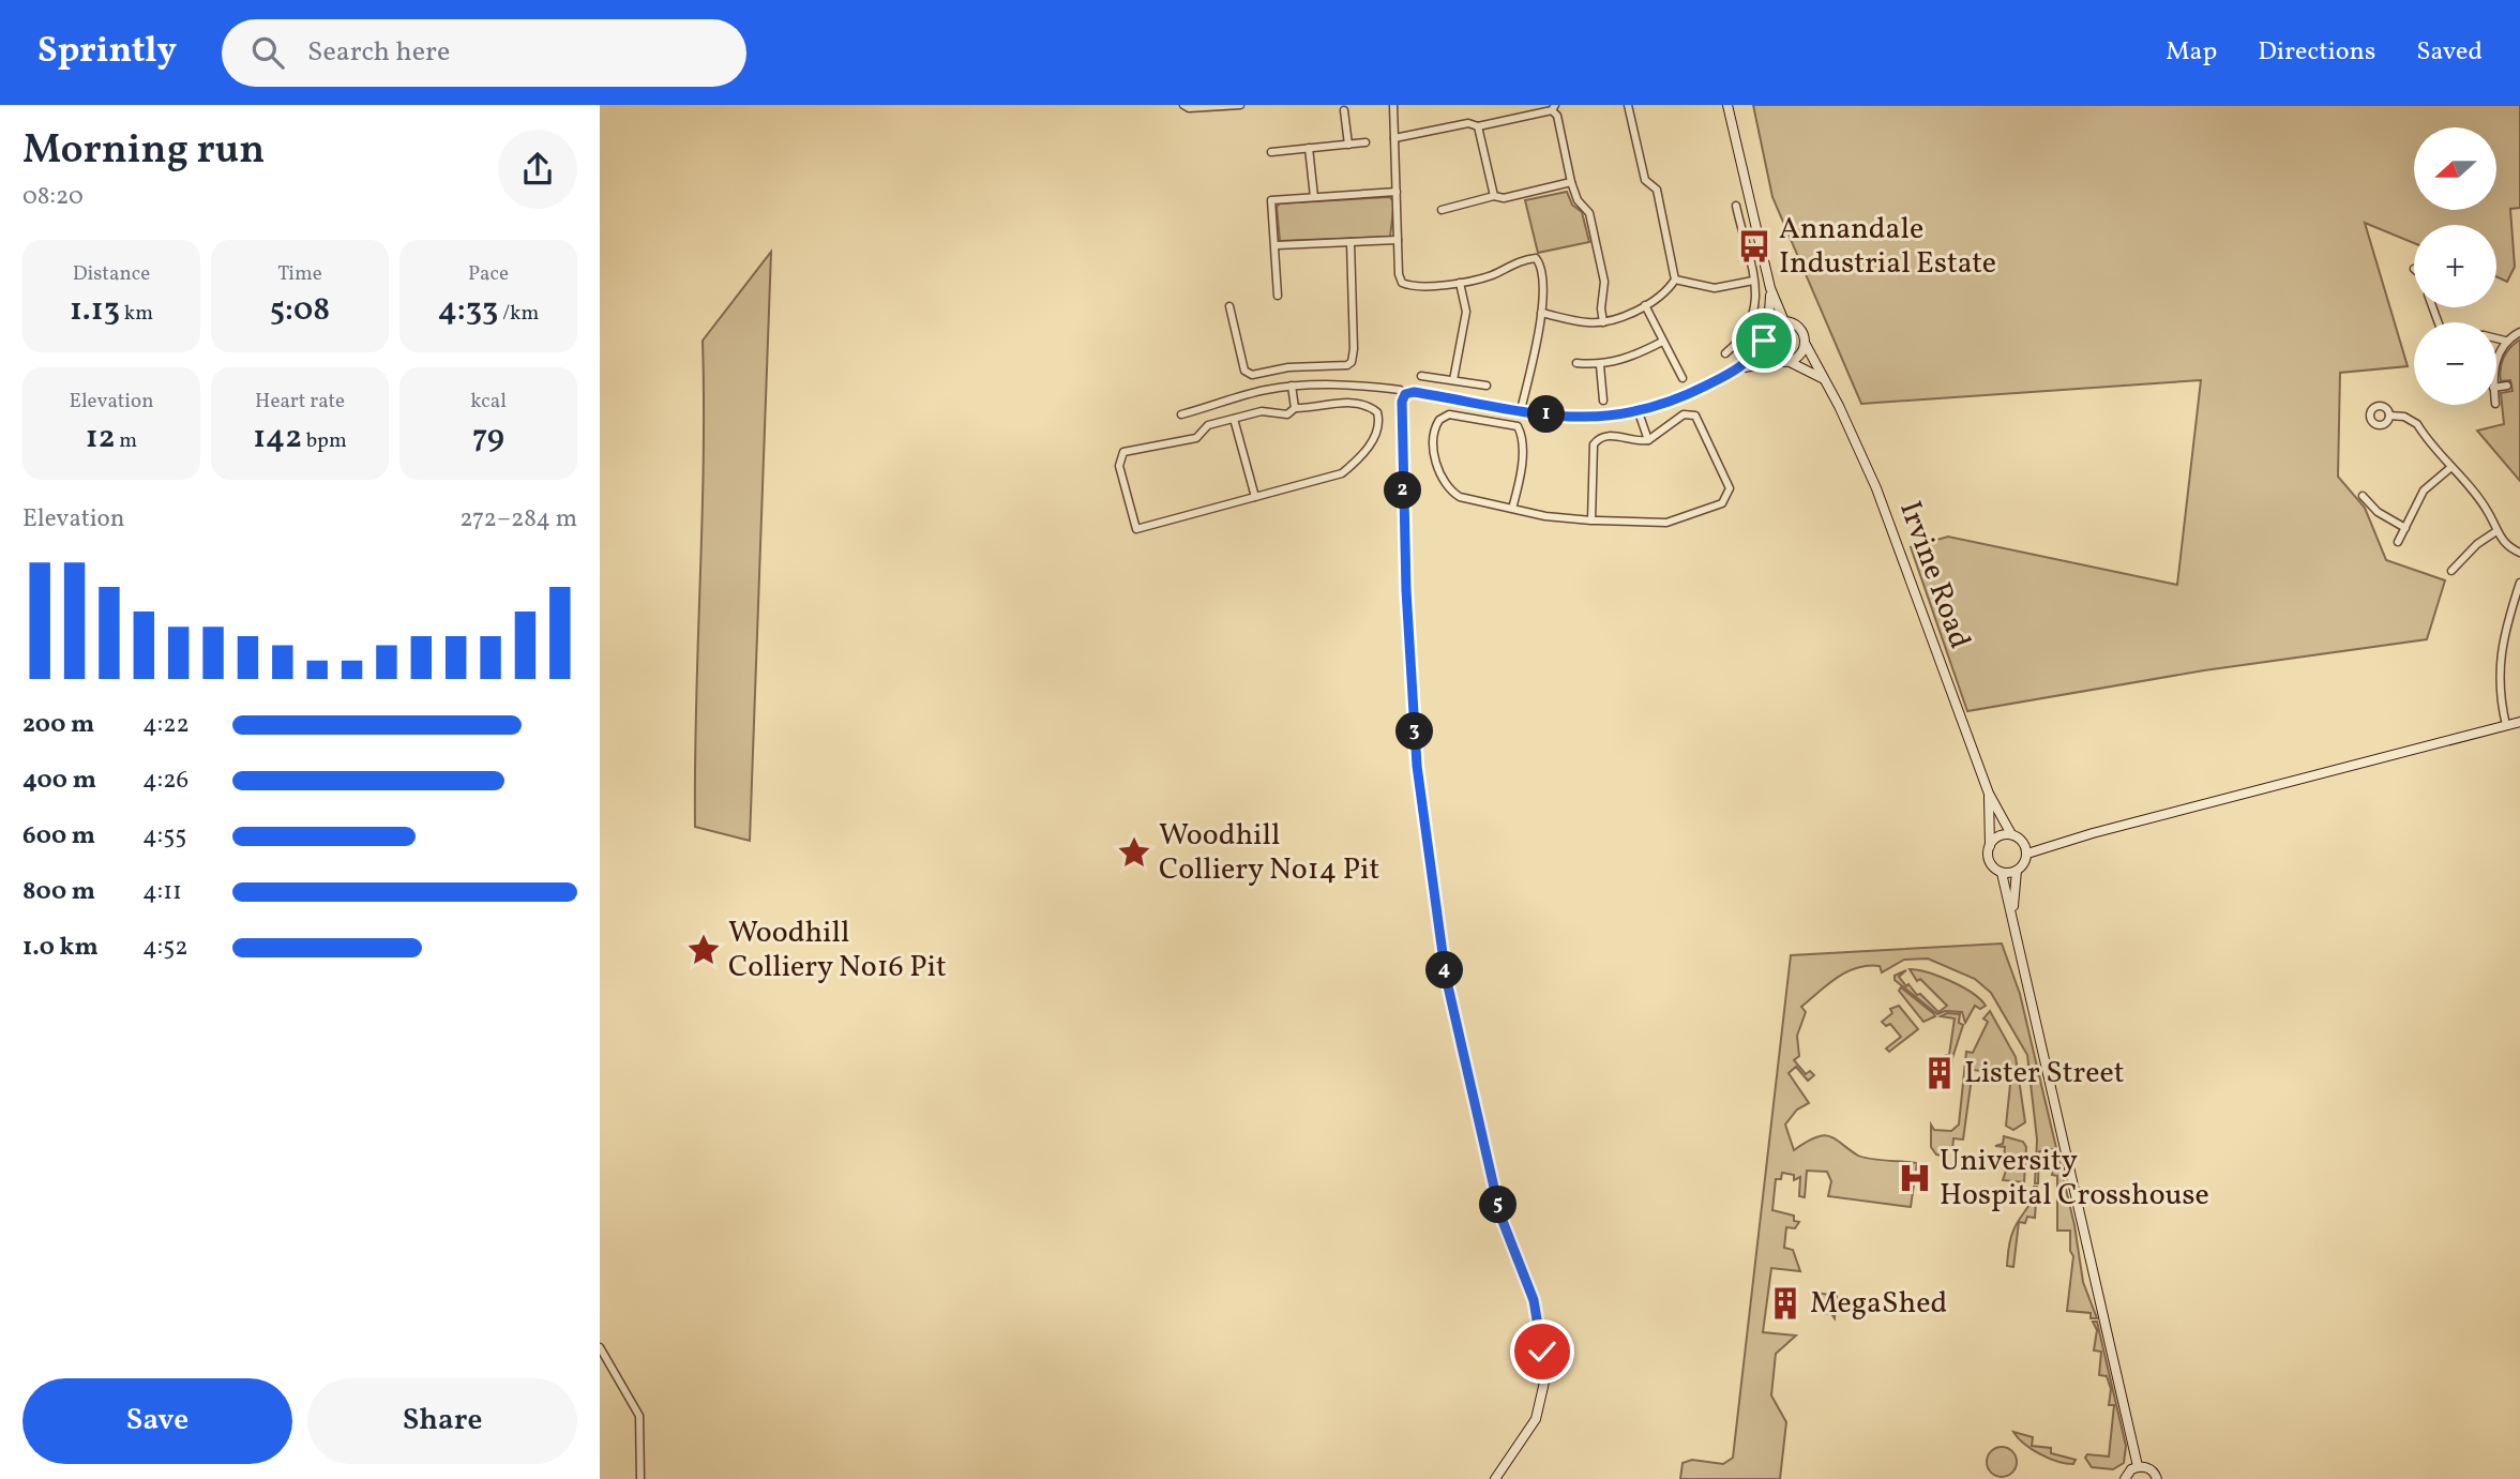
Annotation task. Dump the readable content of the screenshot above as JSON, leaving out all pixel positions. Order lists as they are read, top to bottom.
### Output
{
  "streets": {
    "main road": ["Irvine Road"]
  },
  "places": {
    "bus stop": ["Annandale Industrial Estate"],
    "place": ["Woodhill Colliery No14 Pit", "Woodhill Colliery No16 Pit"],
    "building": ["Lister Street", "MegaShed"],
    "hospital": ["University Hospital Crosshouse"]
  },
  "north": "left",
  "page": {
    "header": "Sprintly",
    "search": "Search here",
    "nav": ["Map", "Directions", "Saved"],
    "heading": ["Morning run", "08:20"],
    "map_buttons": ["+", "−"],
    "stats": [
      ["Distance", "1.13 km"],
      ["Time", "5:08"],
      ["Pace", "4:33 /km"],
      ["Elevation", "12 m"],
      ["Heart rate", "142 bpm"],
      ["kcal", "79"]
    ],
    "pins": [
      "1",
      "2",
      "3",
      "4",
      "5"
    ],
    "chart": ["Elevation", "272–284 m"],
    "list": [
      {
        "name": "200 m",
        "note": "4:22"
      },
      {
        "name": "400 m",
        "note": "4:26"
      },
      {
        "name": "600 m",
        "note": "4:55"
      },
      {
        "name": "800 m",
        "note": "4:11"
      },
      {
        "name": "1.0 km",
        "note": "4:52"
      }
    ],
    "buttons": ["Save", "Share"]
  }
}
